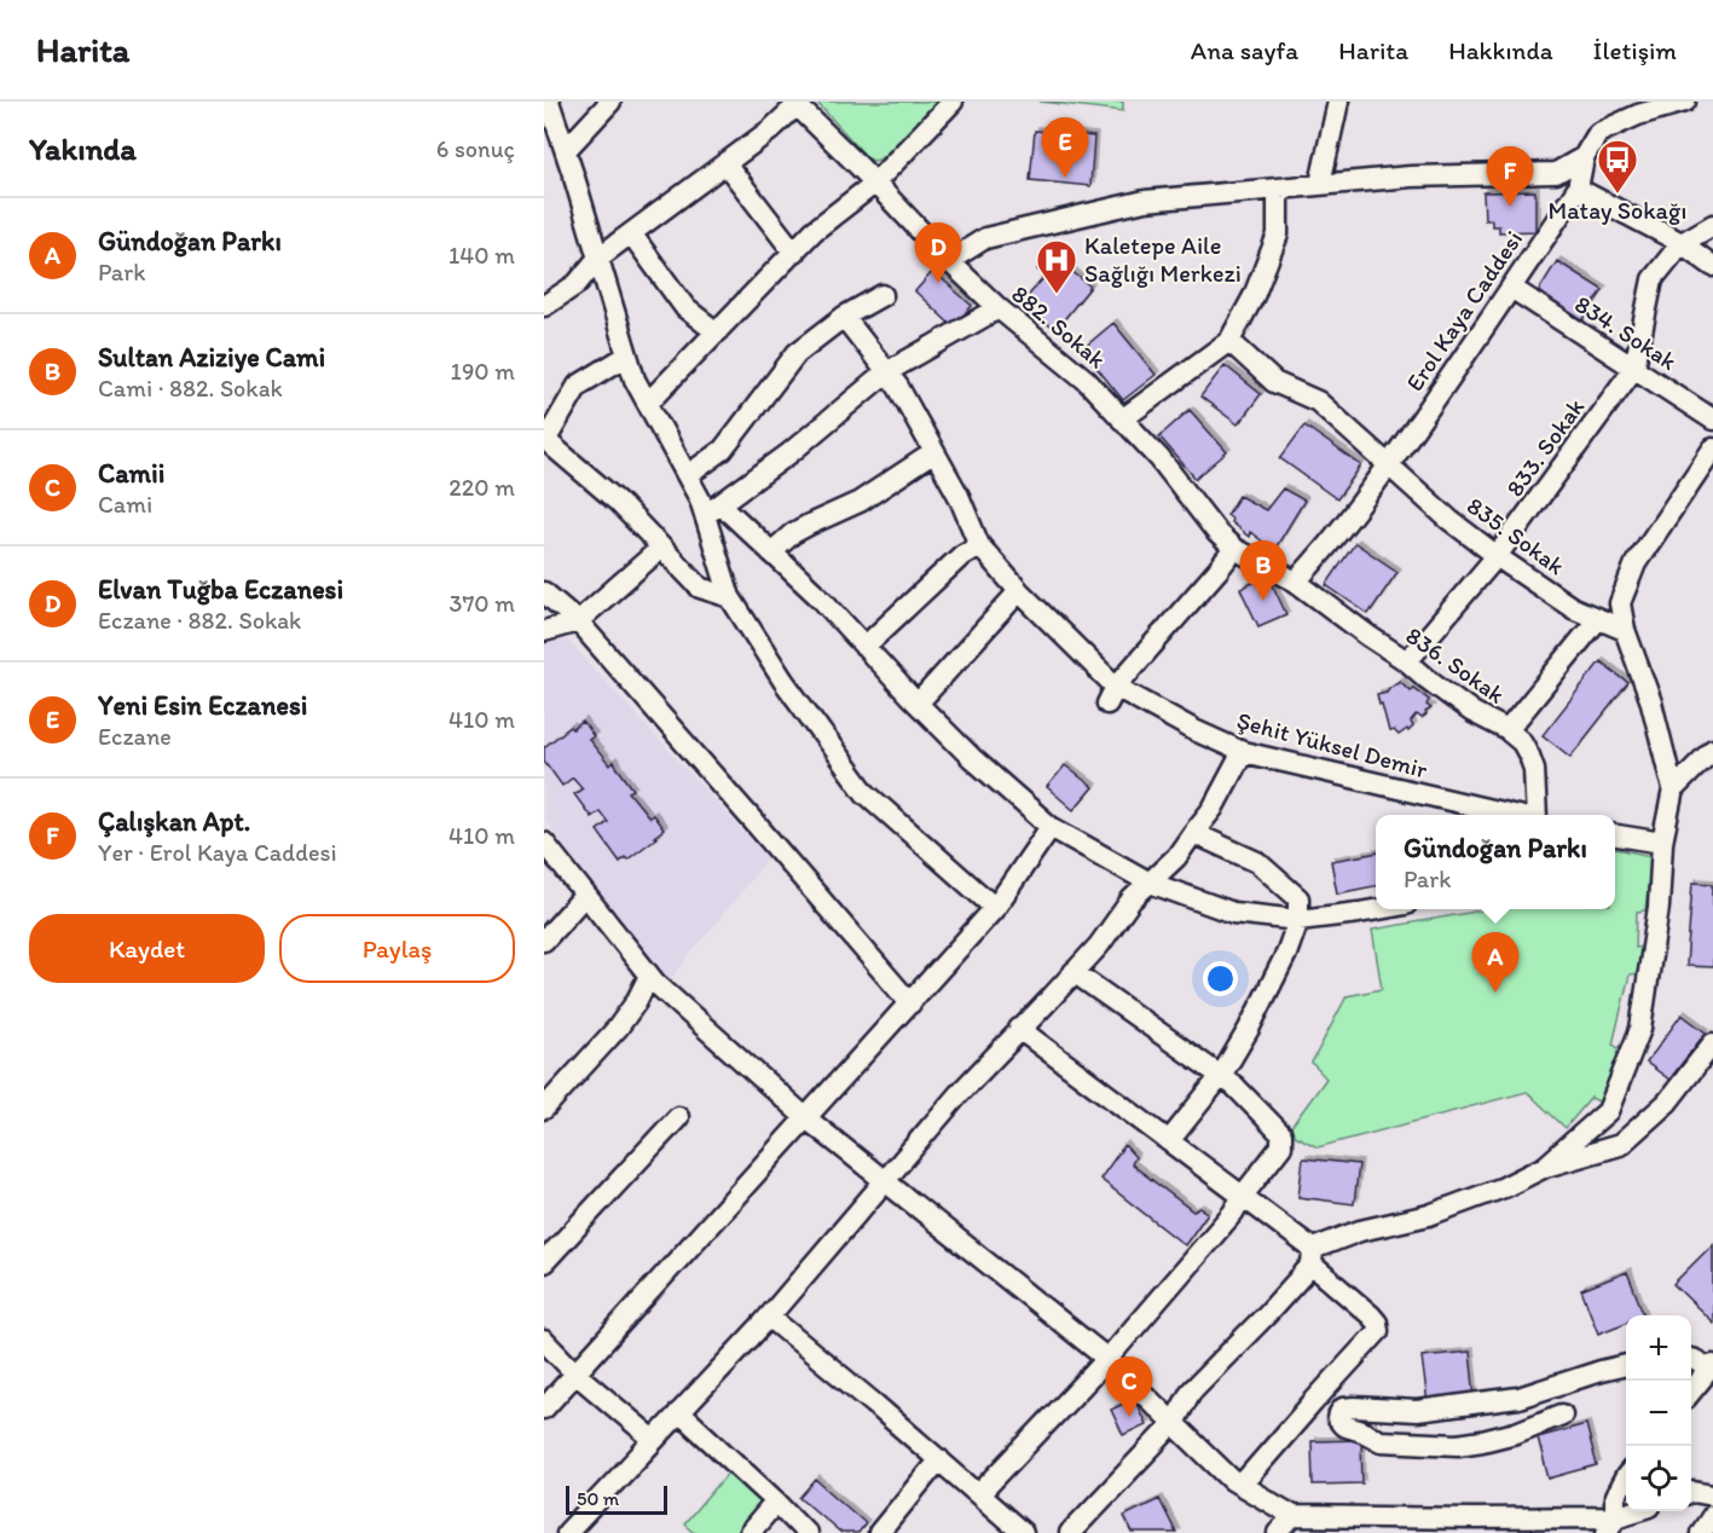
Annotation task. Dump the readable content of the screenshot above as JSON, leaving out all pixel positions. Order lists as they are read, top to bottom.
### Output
{
  "streets": {
    "street": [
      "Erol Kaya Caddesi",
      "882. Sokak",
      "834. Sokak",
      "833. Sokak",
      "835. Sokak",
      "836. Sokak",
      "Şehit Yüksel Demir"
    ]
  },
  "crossings": [
    ["Erol Kaya Caddesi", "882. Sokak"],
    ["Erol Kaya Caddesi", "834. Sokak"],
    ["Erol Kaya Caddesi", "835. Sokak"],
    ["Erol Kaya Caddesi", "836. Sokak"],
    ["882. Sokak", "836. Sokak"],
    ["834. Sokak", "833. Sokak"],
    ["833. Sokak", "835. Sokak"],
    ["833. Sokak", "836. Sokak"]
  ],
  "places": {
    "bus stop": ["Matay Sokağı"],
    "hospital": ["Kaletepe Aile Sağlığı Merkezi"]
  },
  "scale_bar": "50 m",
  "page": {
    "header": "Harita",
    "nav": [
      "Ana sayfa",
      "Harita",
      "Hakkında",
      "İletişim"
    ],
    "heading": ["Yakında", "6 sonuç"],
    "pins": [
      "E",
      "F",
      "D",
      "B",
      "A",
      "C"
    ],
    "list": [
      {
        "mark": "A",
        "name": "Gündoğan Parkı",
        "note": "Park",
        "value": "140 m"
      },
      {
        "mark": "B",
        "name": "Sultan Aziziye Cami",
        "note": "Cami · 882. Sokak",
        "value": "190 m"
      },
      {
        "mark": "C",
        "name": "Camii",
        "note": "Cami",
        "value": "220 m"
      },
      {
        "mark": "D",
        "name": "Elvan Tuğba Eczanesi",
        "note": "Eczane · 882. Sokak",
        "value": "370 m"
      },
      {
        "mark": "E",
        "name": "Yeni Esin Eczanesi",
        "note": "Eczane",
        "value": "410 m"
      },
      {
        "mark": "F",
        "name": "Çalışkan Apt.",
        "note": "Yer · Erol Kaya Caddesi",
        "value": "410 m"
      }
    ],
    "popup": ["Gündoğan Parkı", "Park"],
    "buttons": ["Kaydet", "Paylaş"],
    "map_buttons": ["+", "−"],
    "scale": "50 m"
  }
}
